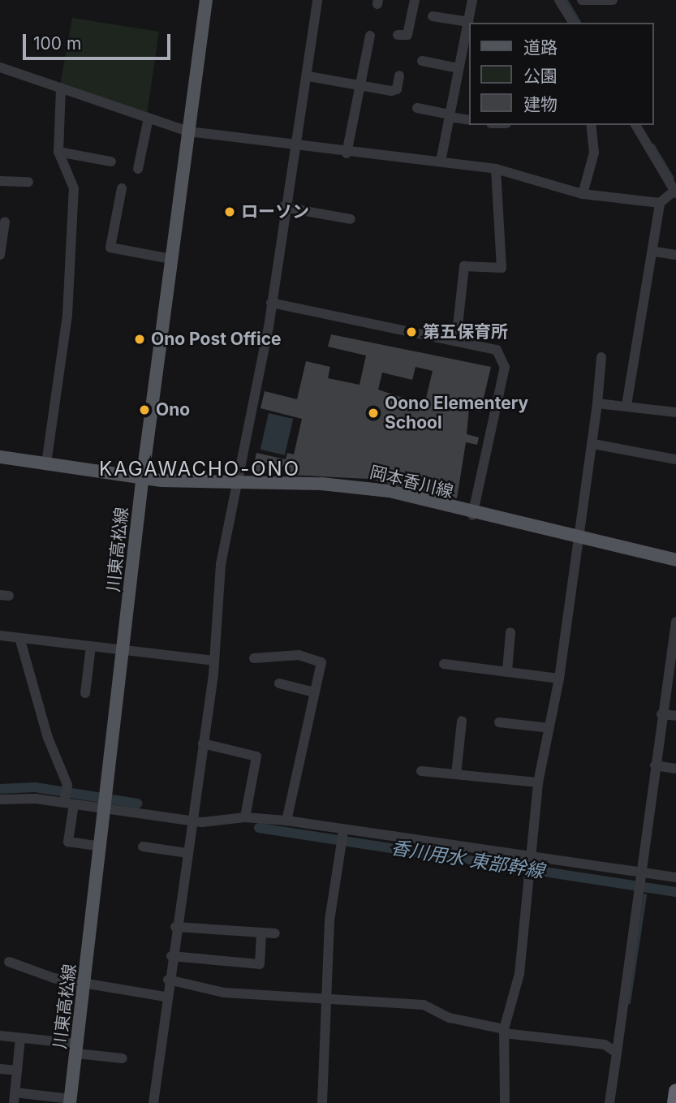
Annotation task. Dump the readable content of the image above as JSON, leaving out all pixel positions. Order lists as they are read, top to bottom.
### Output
{
  "streets": {
    "main road": ["岡本香川線", "川東高松線"]
  },
  "crossings": [
    ["岡本香川線", "川東高松線"]
  ],
  "districts": ["KAGAWACHO-ONO"],
  "water": ["香川用水 東部幹線"],
  "places": [
    "ローソン",
    "第五保育所",
    "Ono Post Office",
    "Ono",
    "Oono Elementery School"
  ],
  "legend": ["道路", "公園", "建物"],
  "scale_bar": "100 m"
}
